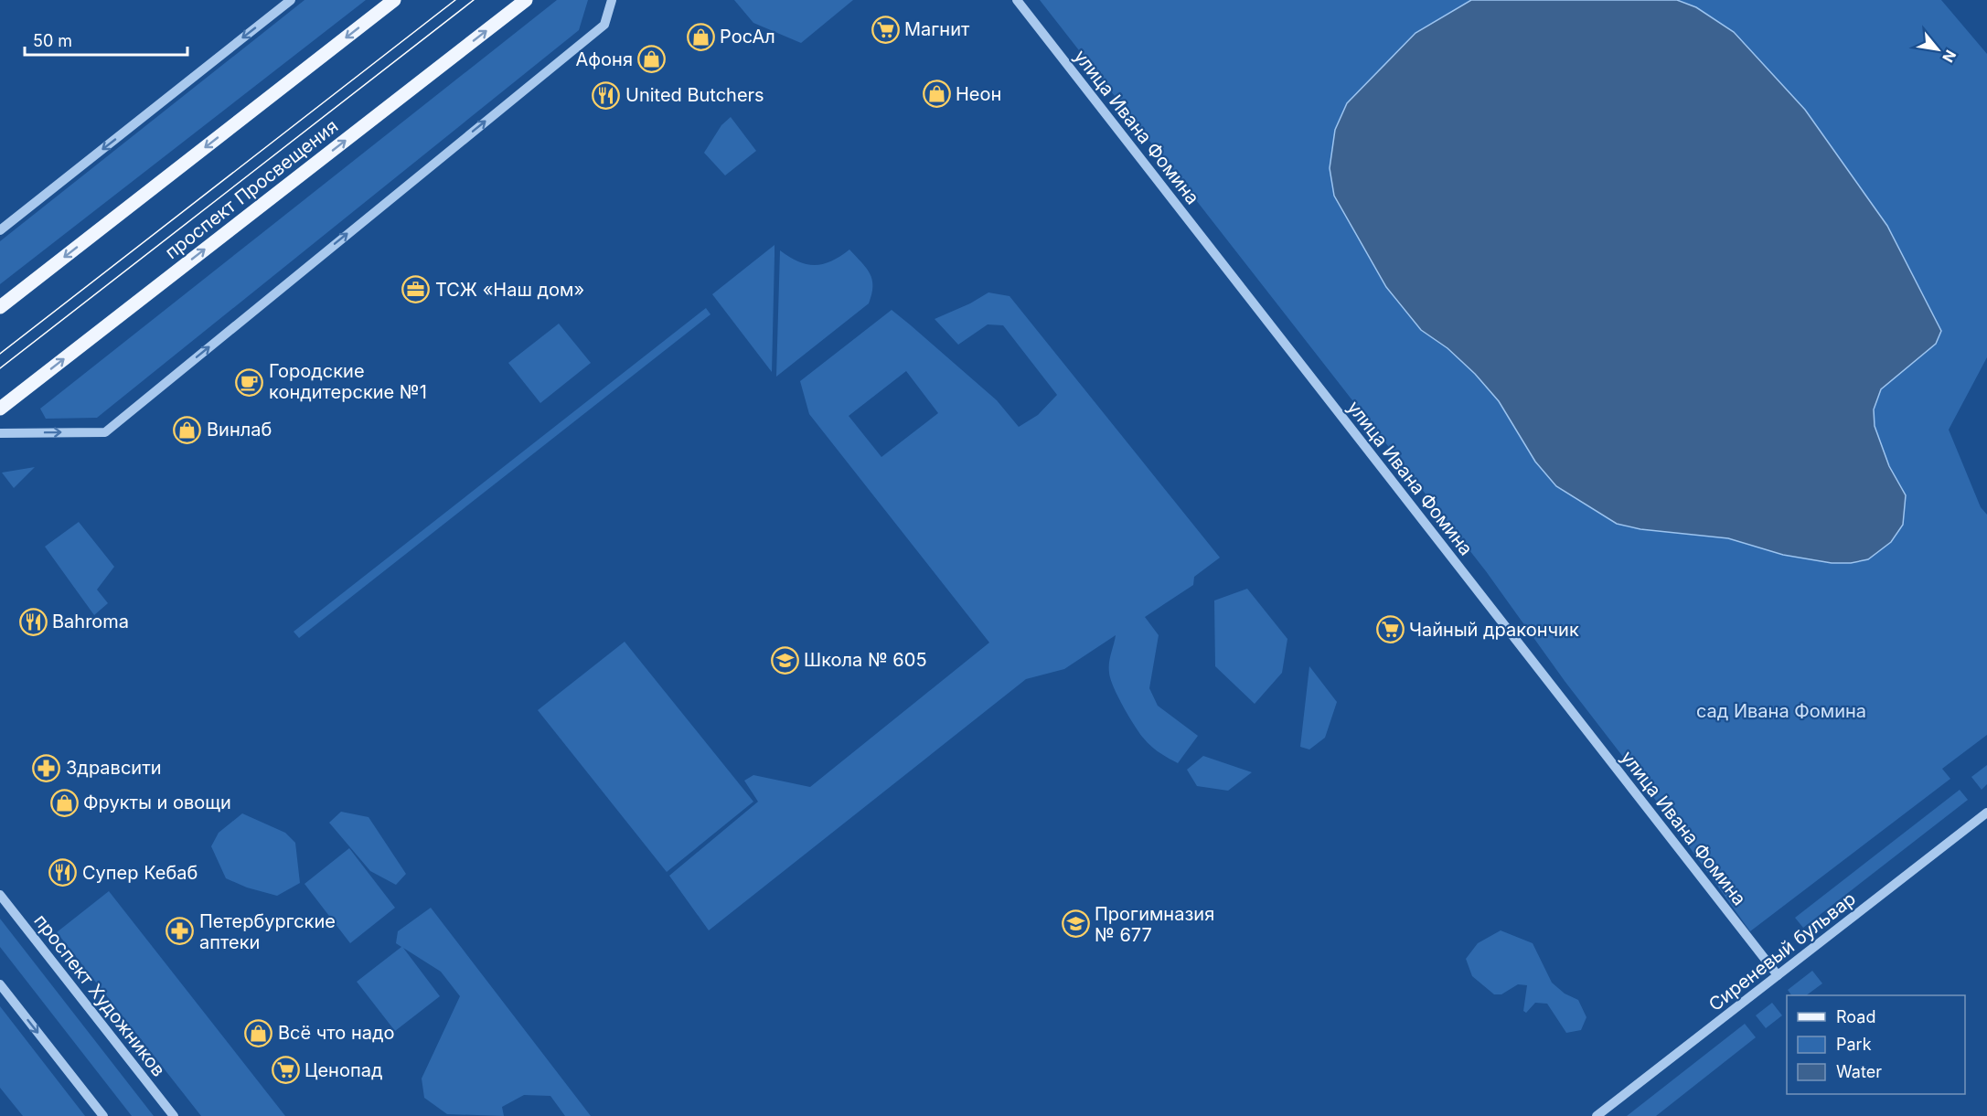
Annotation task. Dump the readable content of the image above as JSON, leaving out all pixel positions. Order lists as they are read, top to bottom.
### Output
{
  "streets": {
    "main road": ["проспект Просвещения"],
    "street": ["улица Ивана Фомина", "Сиреневый бульвар", "проспект Художников"]
  },
  "crossings": [
    ["улица Ивана Фомина", "Сиреневый бульвар"]
  ],
  "parks": ["сад Ивана Фомина"],
  "places": {
    "supermarket": ["Магнит", "Чайный дракончик", "Ценопад"],
    "shop": [
      "РосАл",
      "Афоня",
      "Неон",
      "Винлаб",
      "Фрукты и овощи",
      "Всё что надо"
    ],
    "restaurant": ["United Butchers", "Bahroma", "Супер Кебаб"],
    "office": ["ТСЖ «Наш дом»"],
    "cafe": ["Городские кондитерские №1"],
    "school or university": ["Школа № 605", "Прогимназия № 677"],
    "pharmacy": ["Здравсити", "Петербургские аптеки"]
  },
  "legend": ["Road", "Park", "Water"],
  "scale_bar": "50 m",
  "north": "bottom right"
}
